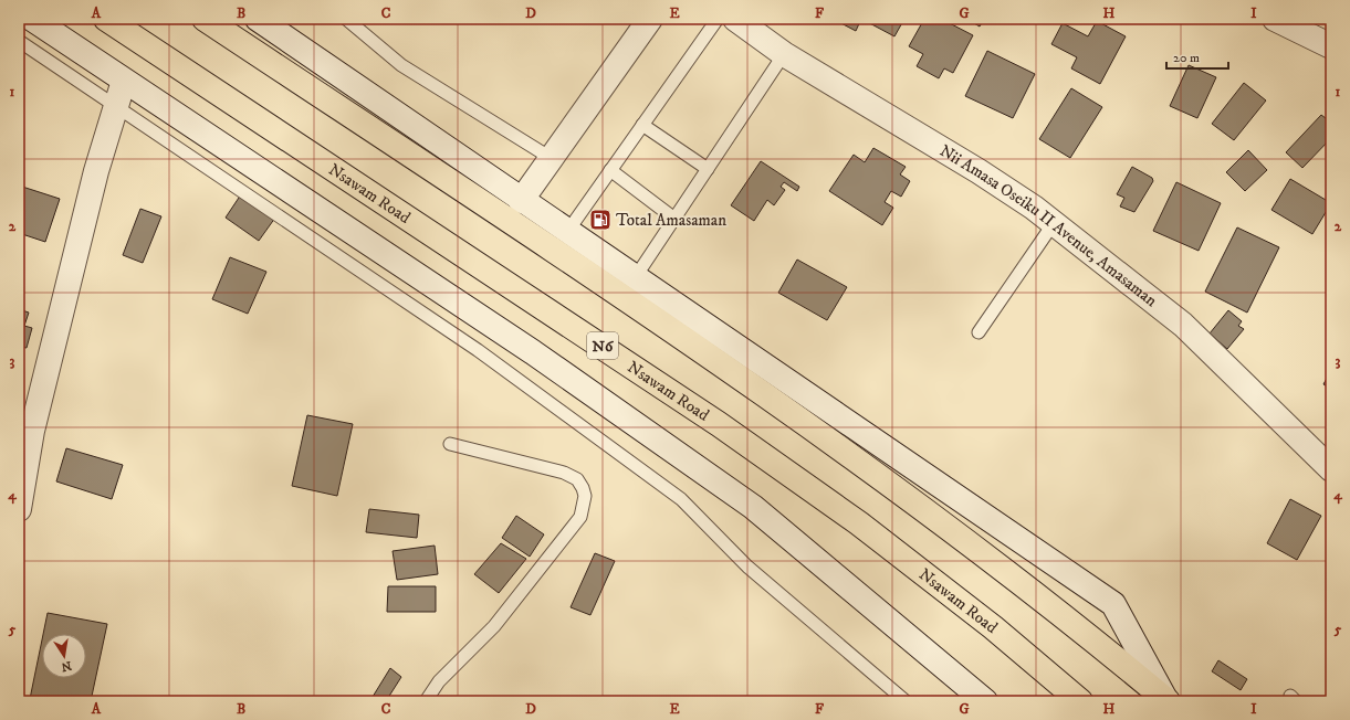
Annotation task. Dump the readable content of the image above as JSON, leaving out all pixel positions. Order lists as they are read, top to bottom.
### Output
{
  "streets": {
    "highway": ["Nsawam Road", "N6"],
    "main road": ["Nii Amasa Oseiku II Avenue, Amasaman"]
  },
  "places": {
    "fuel station": ["Total Amasaman"]
  },
  "scale_bar": "20 m",
  "north": "bottom",
  "grid": {
    "columns": [
      "A",
      "B",
      "C",
      "D",
      "E",
      "F",
      "G",
      "H",
      "I"
    ],
    "rows": [
      "1",
      "2",
      "3",
      "4",
      "5"
    ]
  }
}
